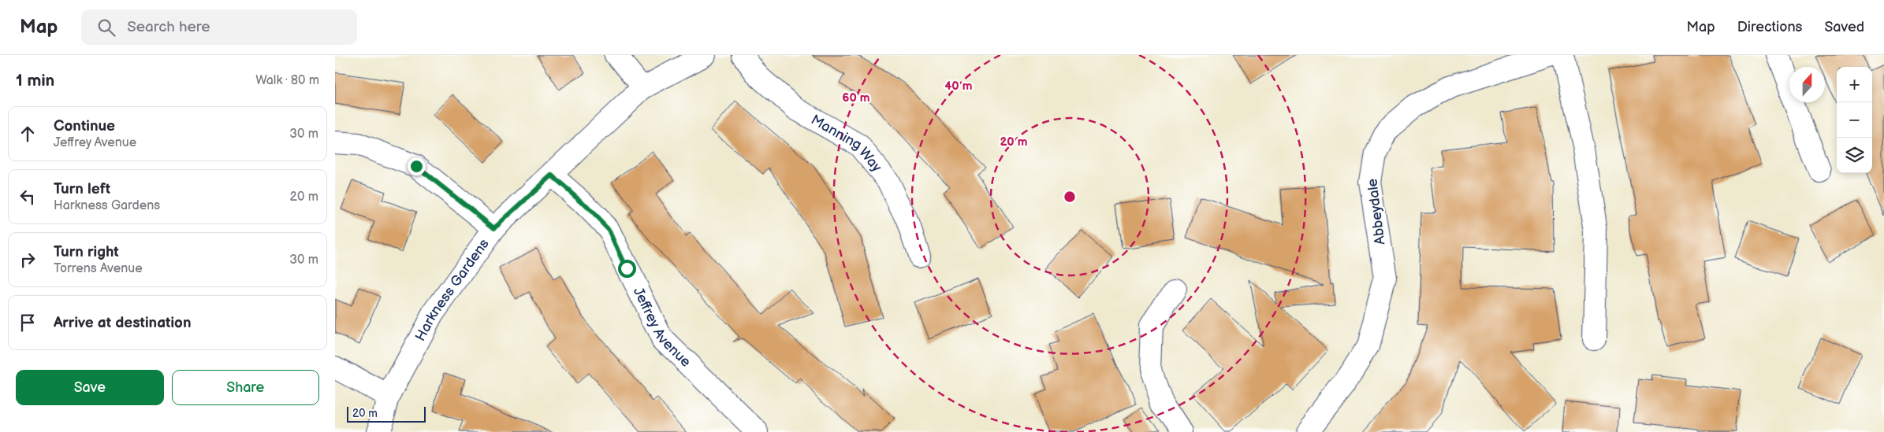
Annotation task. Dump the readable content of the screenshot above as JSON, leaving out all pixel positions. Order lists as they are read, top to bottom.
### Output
{
  "streets": {
    "street": [
      "Manning Way",
      "Abbeydale",
      "Harkness Gardens",
      "Jeffrey Avenue"
    ]
  },
  "crossings": [
    ["Harkness Gardens", "Jeffrey Avenue"]
  ],
  "scale_bar": "20 m",
  "north": "top",
  "page": {
    "header": "Map",
    "search": "Search here",
    "nav": ["Map", "Directions", "Saved"],
    "heading": ["1 min", "Walk · 80 m"],
    "map_buttons": ["+", "−"],
    "list": [
      ["Continue", "Jeffrey Avenue", "30 m"],
      ["Turn left", "Harkness Gardens", "20 m"],
      ["Turn right", "Torrens Avenue", "30 m"],
      "Arrive at destination"
    ],
    "buttons": ["Save", "Share"],
    "scale": "20 m"
  },
  "rings": ["40 m", "60 m", "20 m"]
}
